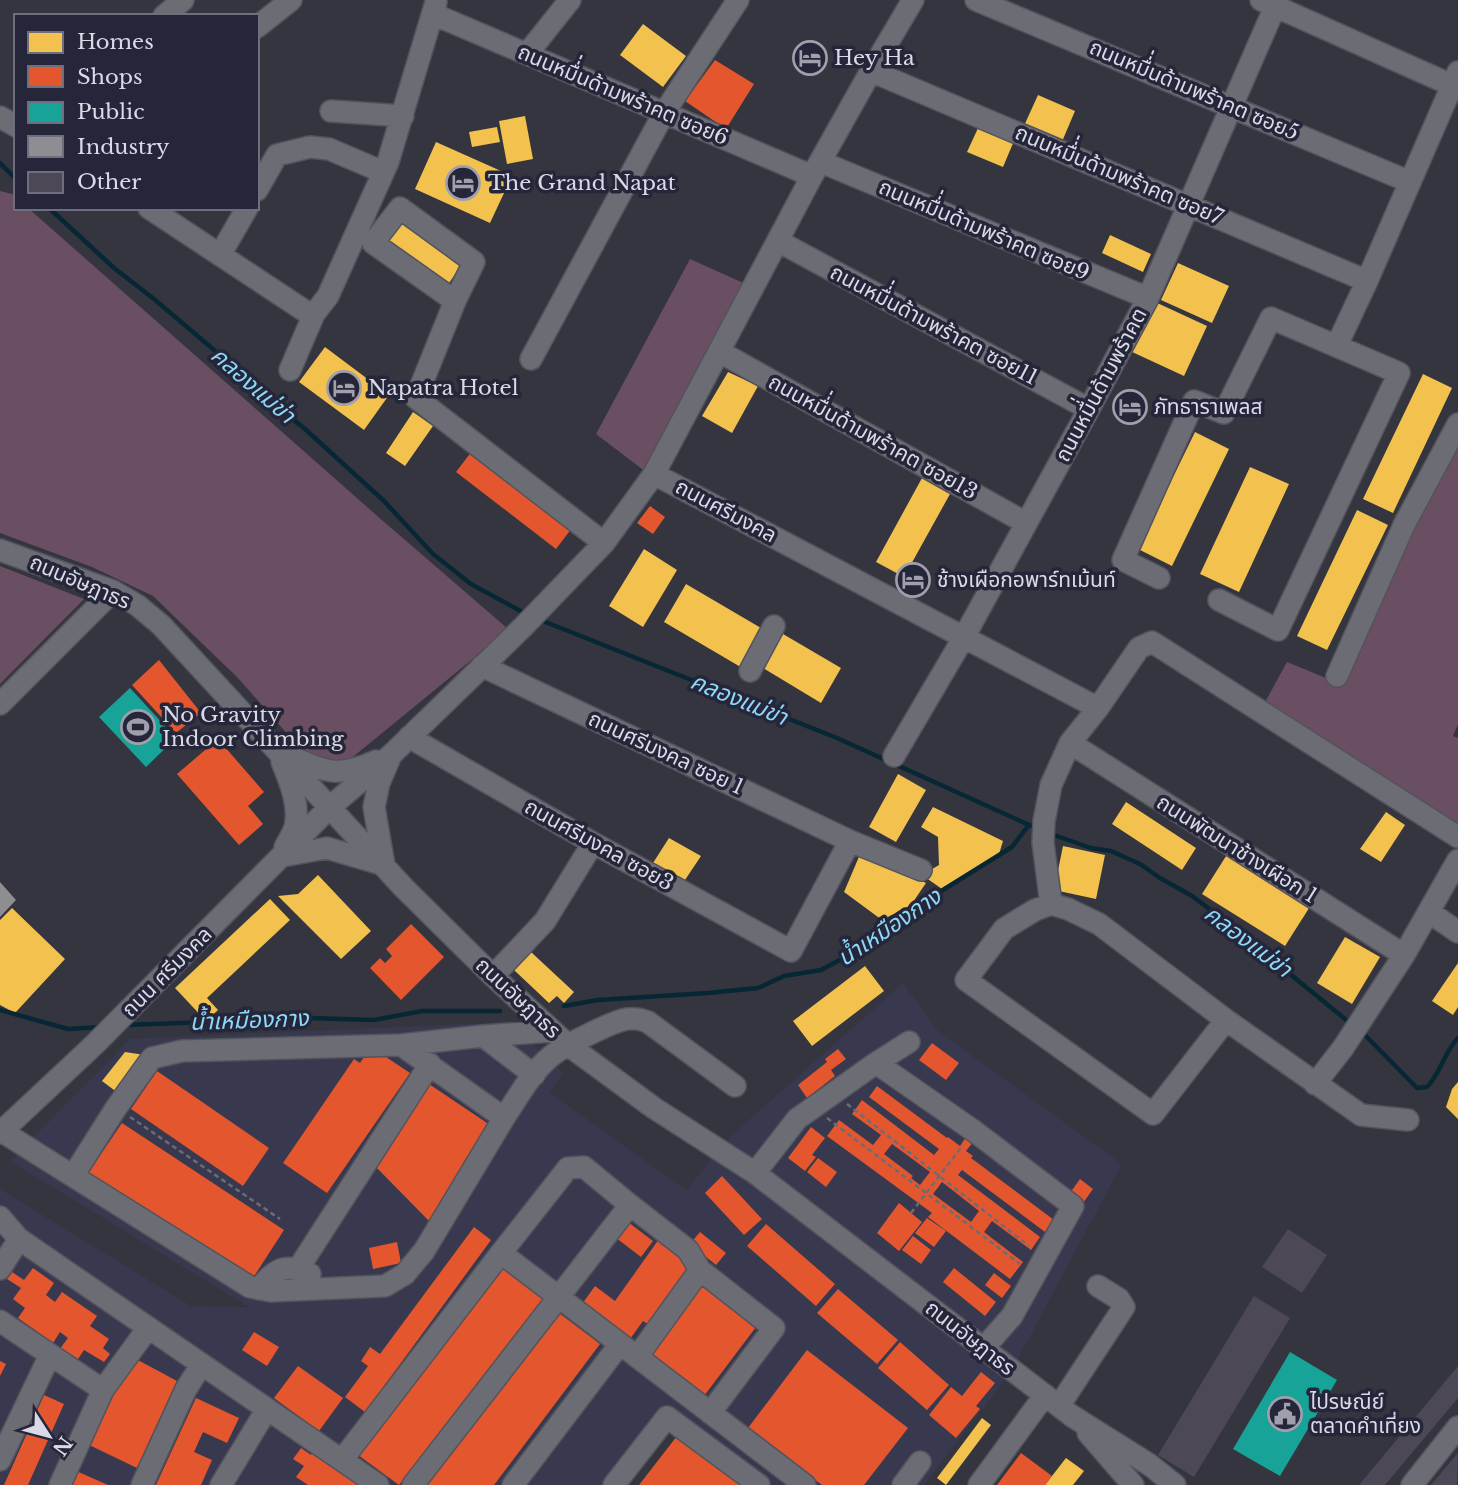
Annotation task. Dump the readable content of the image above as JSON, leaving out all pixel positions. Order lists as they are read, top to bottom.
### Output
{
  "streets": {
    "street": [
      "ถนนหมื่่นด้ามพร้าคต ซอย5",
      "ถนนหมื่่นด้ามพร้าคต ซอย6",
      "ถนนหมื่่นด้ามพร้าคต ซอย7",
      "ถนนหมื่่นด้ามพร้าคต ซอย9",
      "ถนนหมื่่นด้ามพร้าคต ซอย11",
      "ถนนหมื่่นด้ามพร้าคต",
      "ถนนหมื่่นด้ามพร้าคต ซอย13",
      "ถนนศรีมงคล",
      "ถนนอัษฎาธร",
      "ถนนศรีมงคล ซอย 1",
      "ถนนศรีมงคล ซอย3",
      "ถนนพัฒนาช้างเผือก 1",
      "ถนน ศรีมงคล"
    ]
  },
  "crossings": [
    ["ถนนหมื่่นด้ามพร้าคต ซอย5", "ถนนหมื่่นด้ามพร้าคต"],
    ["ถนนหมื่่นด้ามพร้าคต ซอย6", "ถนนหมื่่นด้ามพร้าคต ซอย9"],
    ["ถนนหมื่่นด้ามพร้าคต ซอย7", "ถนนหมื่่นด้ามพร้าคต"],
    ["ถนนหมื่่นด้ามพร้าคต ซอย9", "ถนนหมื่่นด้ามพร้าคต"],
    ["ถนนหมื่่นด้ามพร้าคต ซอย11", "ถนนหมื่่นด้ามพร้าคต"],
    ["ถนนหมื่่นด้ามพร้าคต", "ถนนหมื่่นด้ามพร้าคต ซอย13"],
    ["ถนนหมื่่นด้ามพร้าคต", "ถนนศรีมงคล"],
    ["ถนนศรีมงคล", "ถนนอัษฎาธร"],
    ["ถนนศรีมงคล", "ถนนศรีมงคล ซอย 1"],
    ["ถนนศรีมงคล", "ถนนศรีมงคล ซอย3"],
    ["ถนนศรีมงคล", "ถนน ศรีมงคล"],
    ["ถนนอัษฎาธร", "ถนน ศรีมงคล"],
    ["ถนนศรีมงคล ซอย 1", "ถนนศรีมงคล ซอย3"]
  ],
  "water": ["คลองแม่ข่า", "น้ำเหมืองกาง"],
  "places": {
    "hotel": [
      "Hey Ha",
      "The Grand Napat",
      "Napatra Hotel",
      "ภัทธาราเพลส",
      "ช้างเผือกอพาร์ทเม้นท์"
    ],
    "sports": ["No Gravity Indoor Climbing"],
    "public building": ["ไปรษณีย์ ตลาดคำเที่ยง"]
  },
  "legend": [
    "Homes",
    "Shops",
    "Public",
    "Industry",
    "Other"
  ],
  "north": "bottom right"
}
